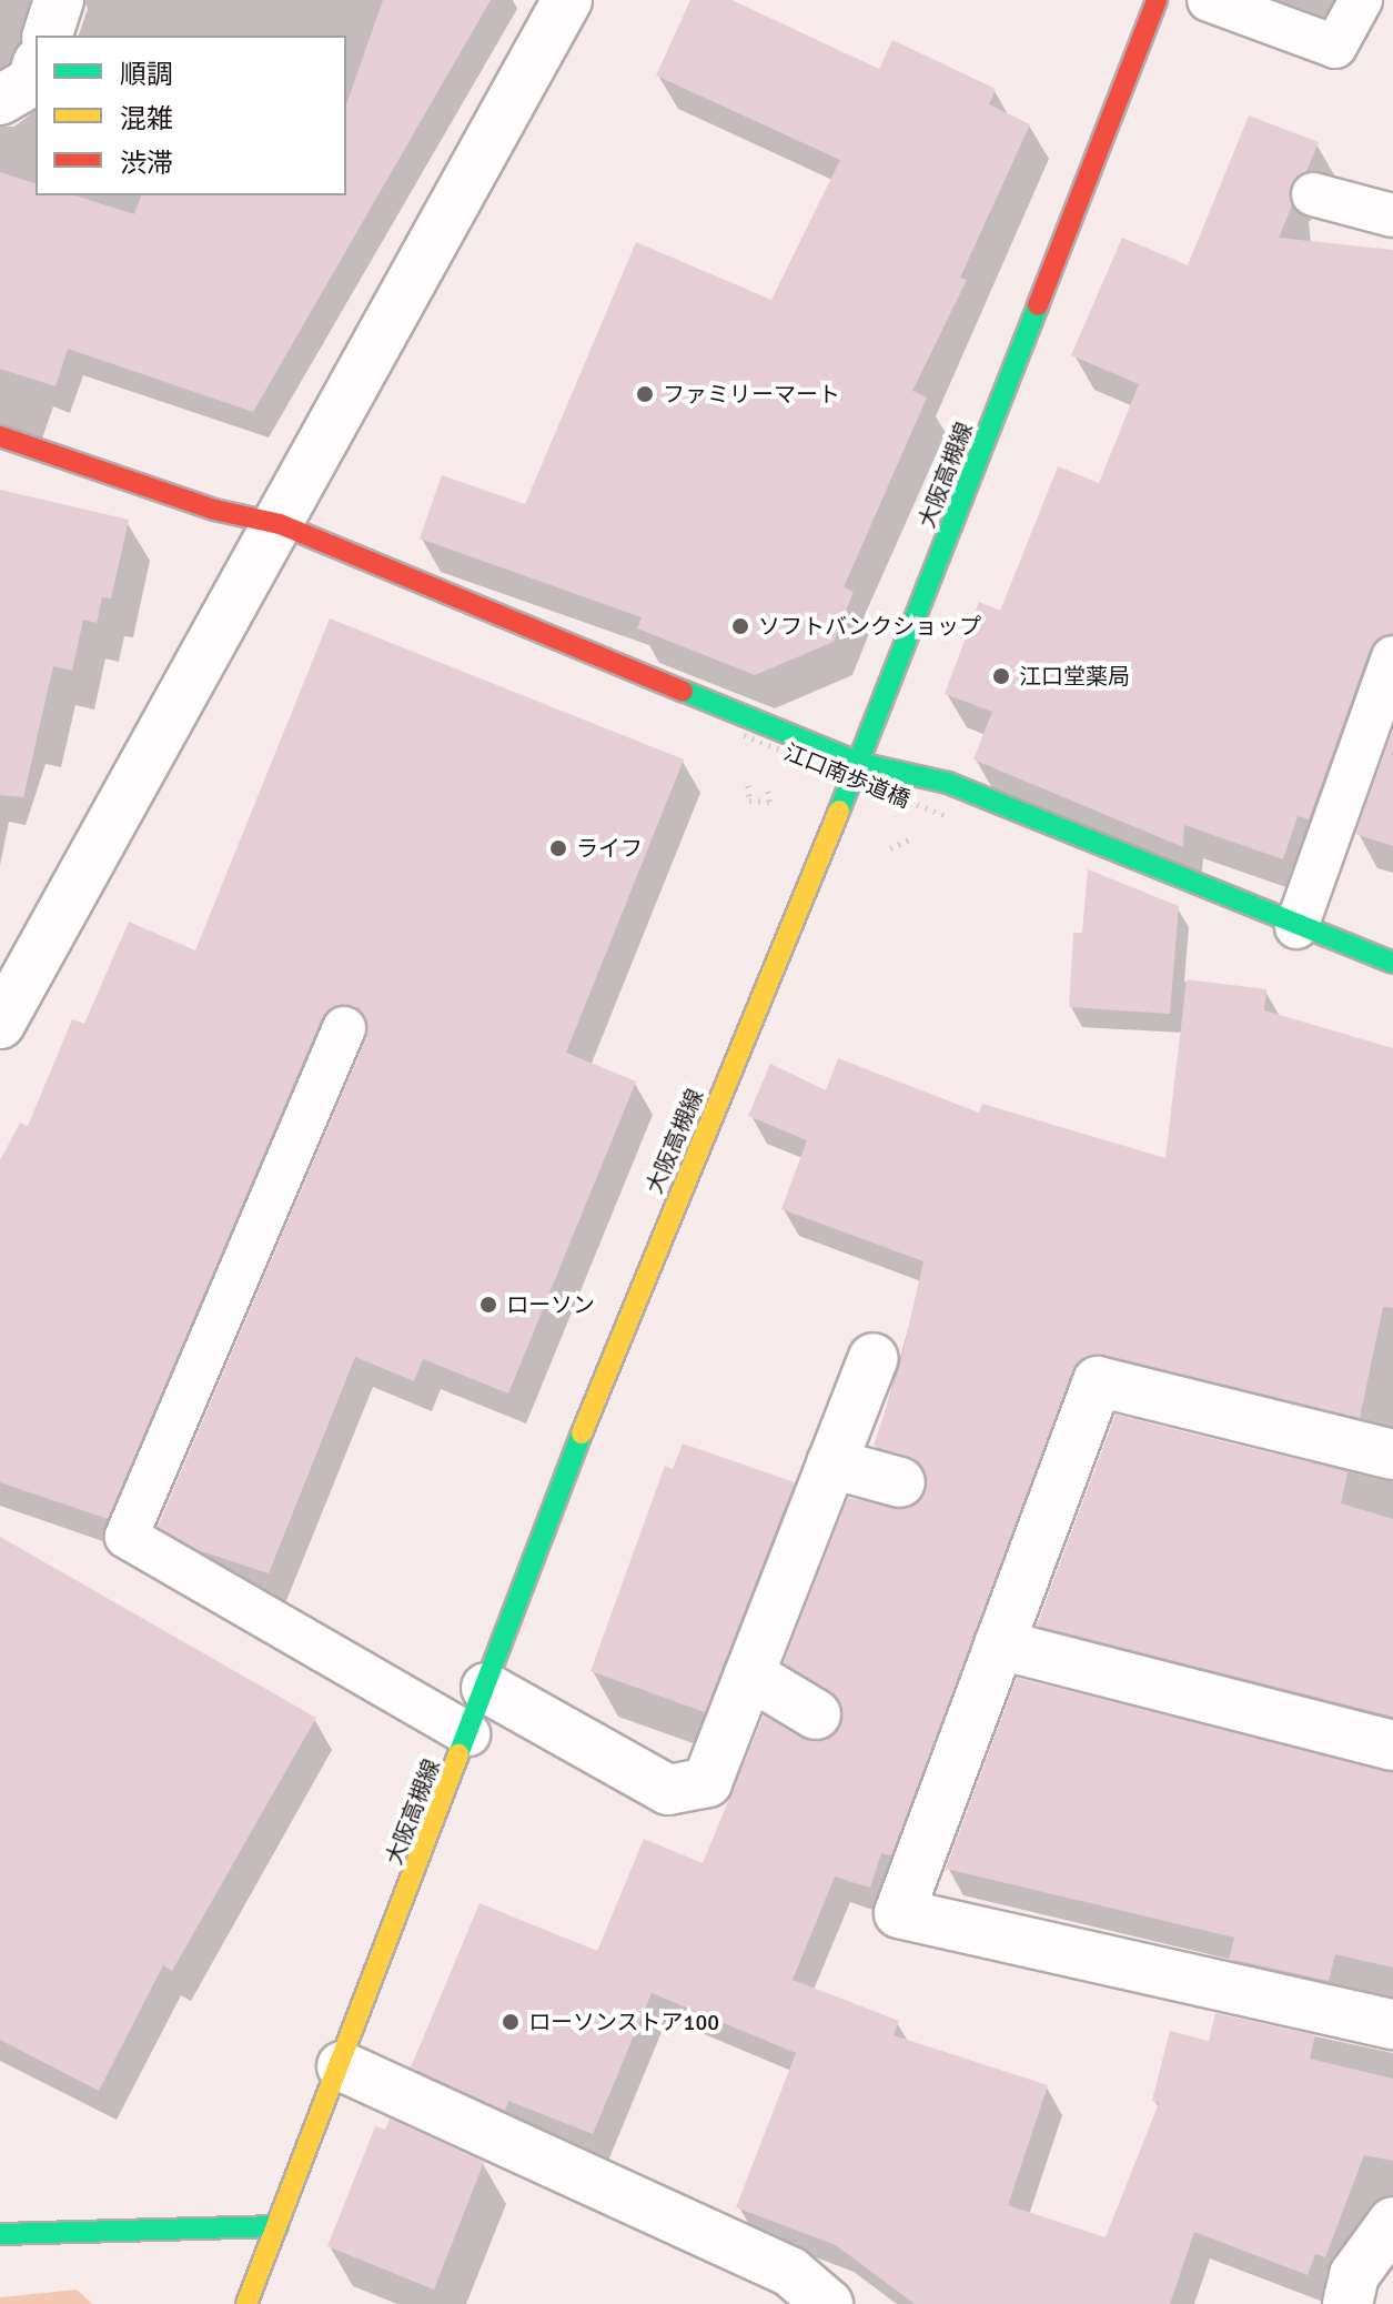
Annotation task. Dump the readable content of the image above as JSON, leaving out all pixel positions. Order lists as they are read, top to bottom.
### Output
{
  "streets": {
    "main road": ["大阪高槻線"],
    "path": ["江口南歩道橋"]
  },
  "places": [
    "ファミリーマート",
    "ソフトバンクショップ",
    "江口堂薬局",
    "ライフ",
    "ローソン",
    "ローソンストア100"
  ],
  "legend": ["順調", "混雑", "渋滞"]
}
